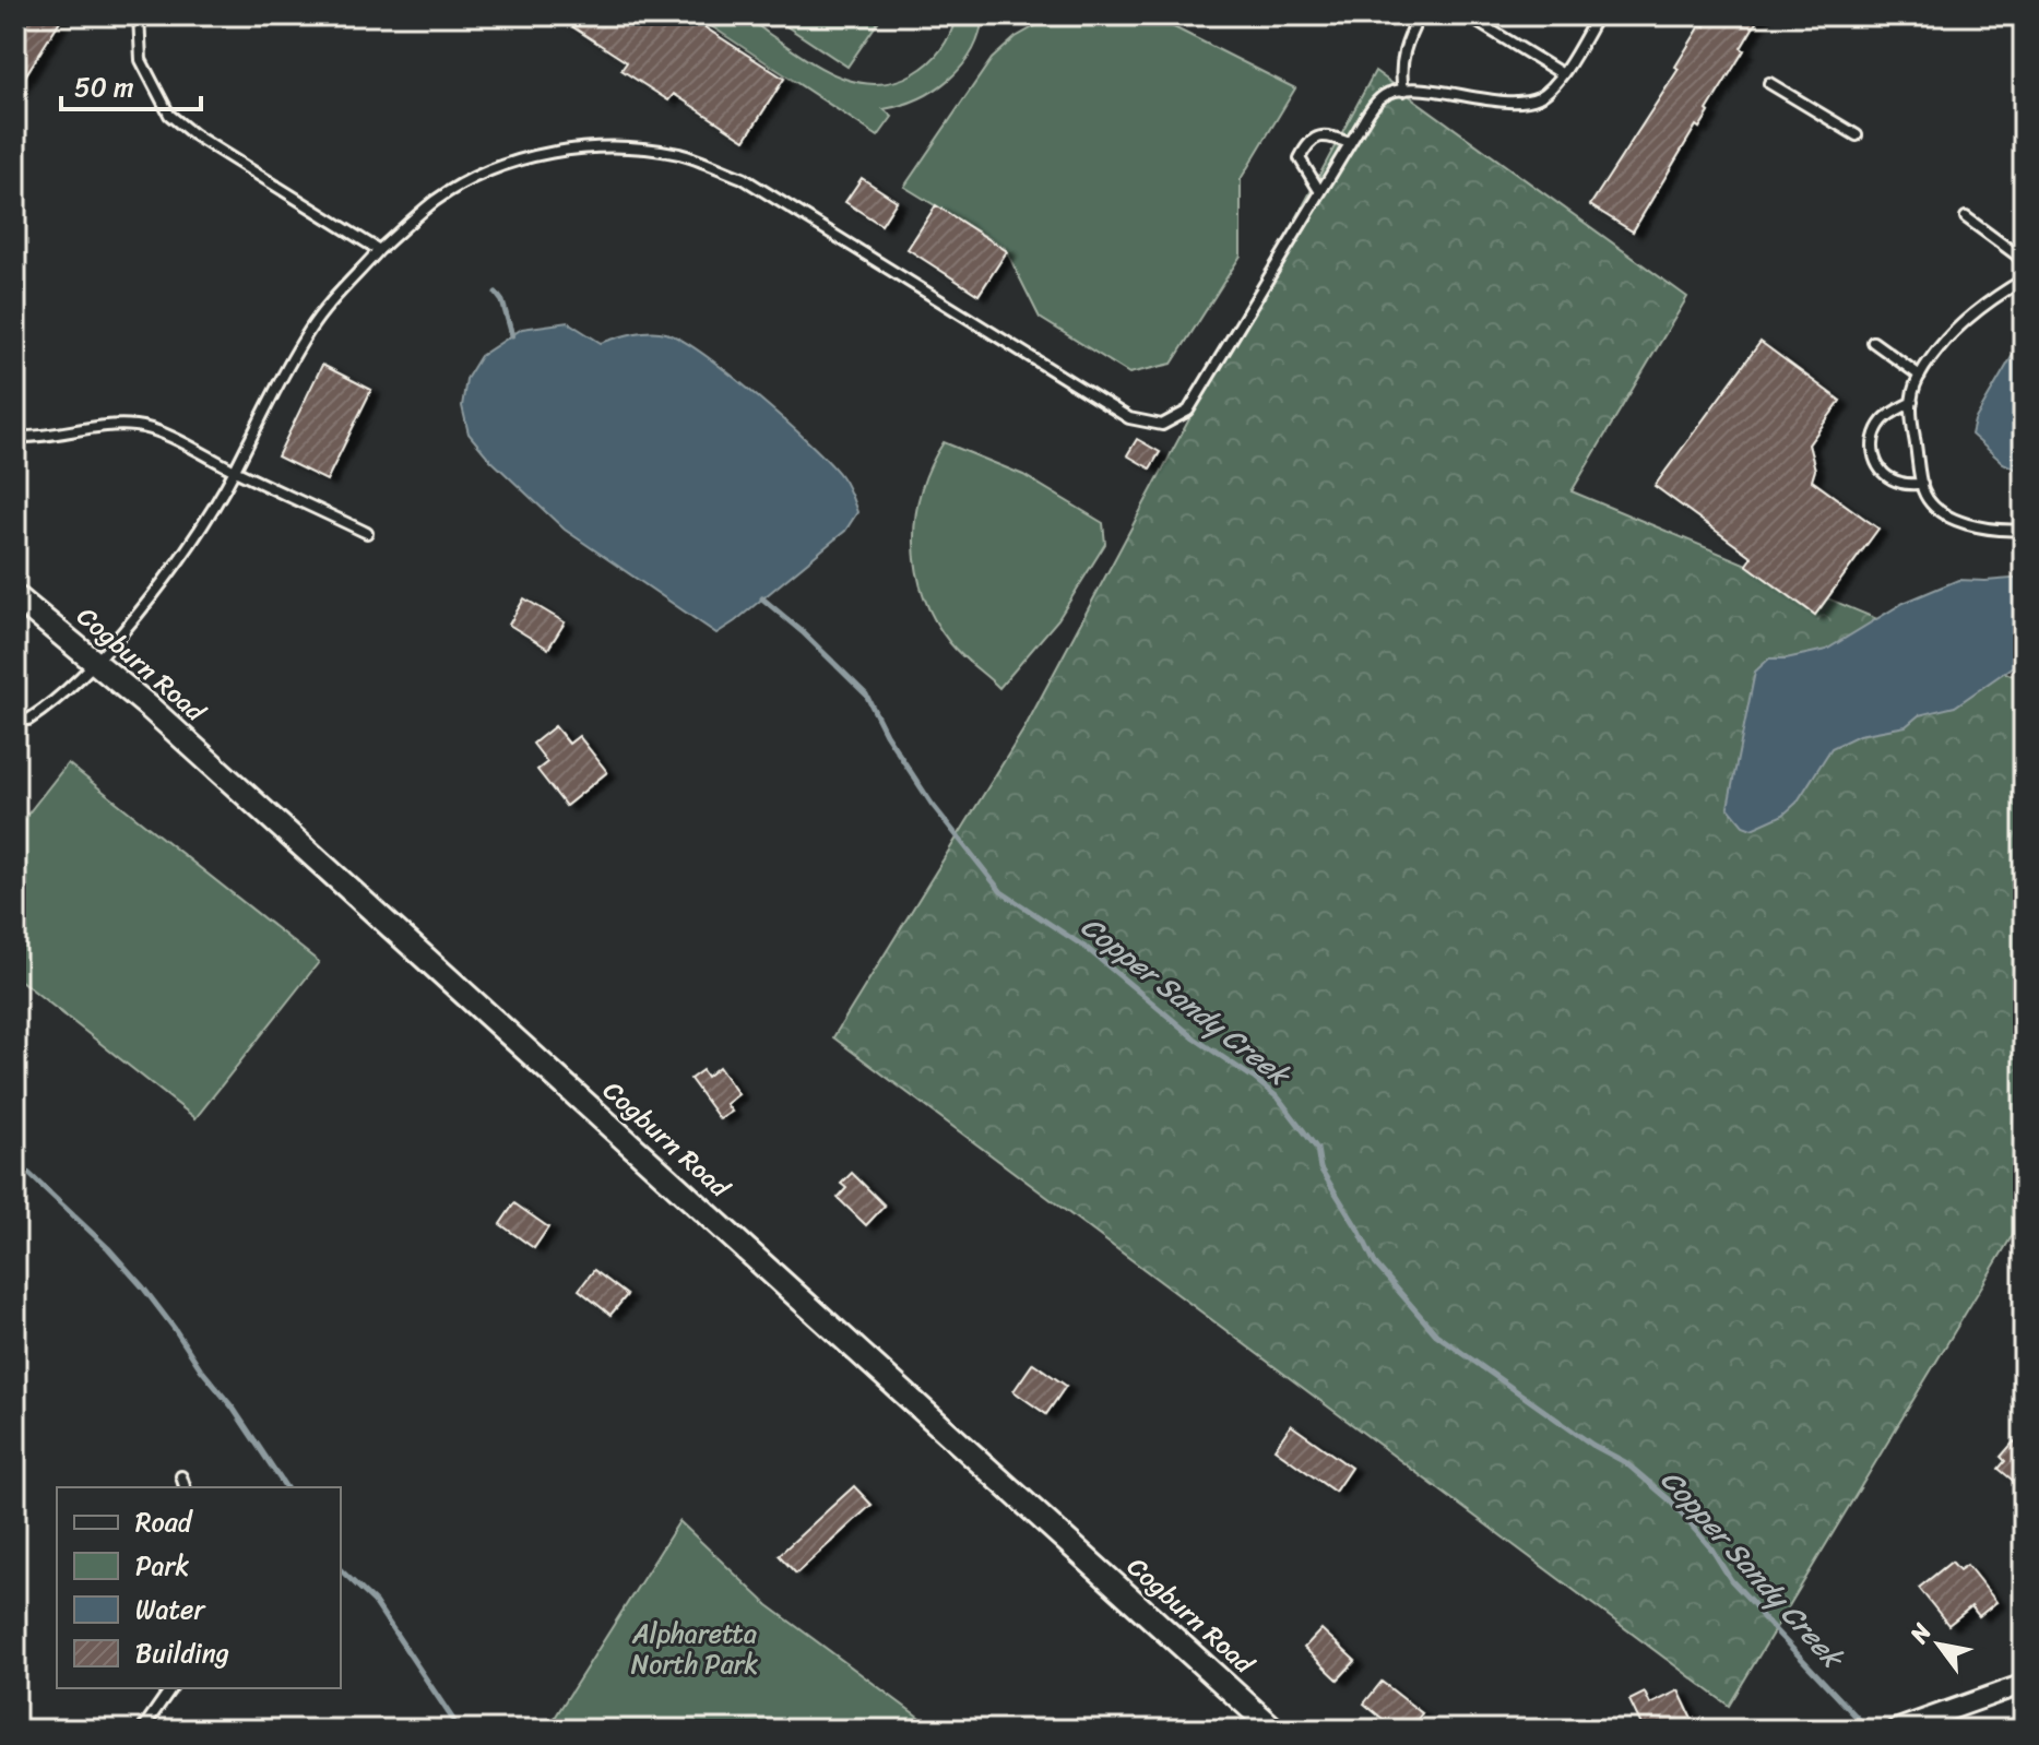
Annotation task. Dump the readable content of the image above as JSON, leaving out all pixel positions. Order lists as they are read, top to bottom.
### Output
{
  "streets": {
    "street": ["Cogburn Road"]
  },
  "water": ["Copper Sandy Creek"],
  "parks": ["Alpharetta North Park"],
  "legend": [
    "Road",
    "Park",
    "Water",
    "Building"
  ],
  "scale_bar": "50 m",
  "north": "top left"
}
